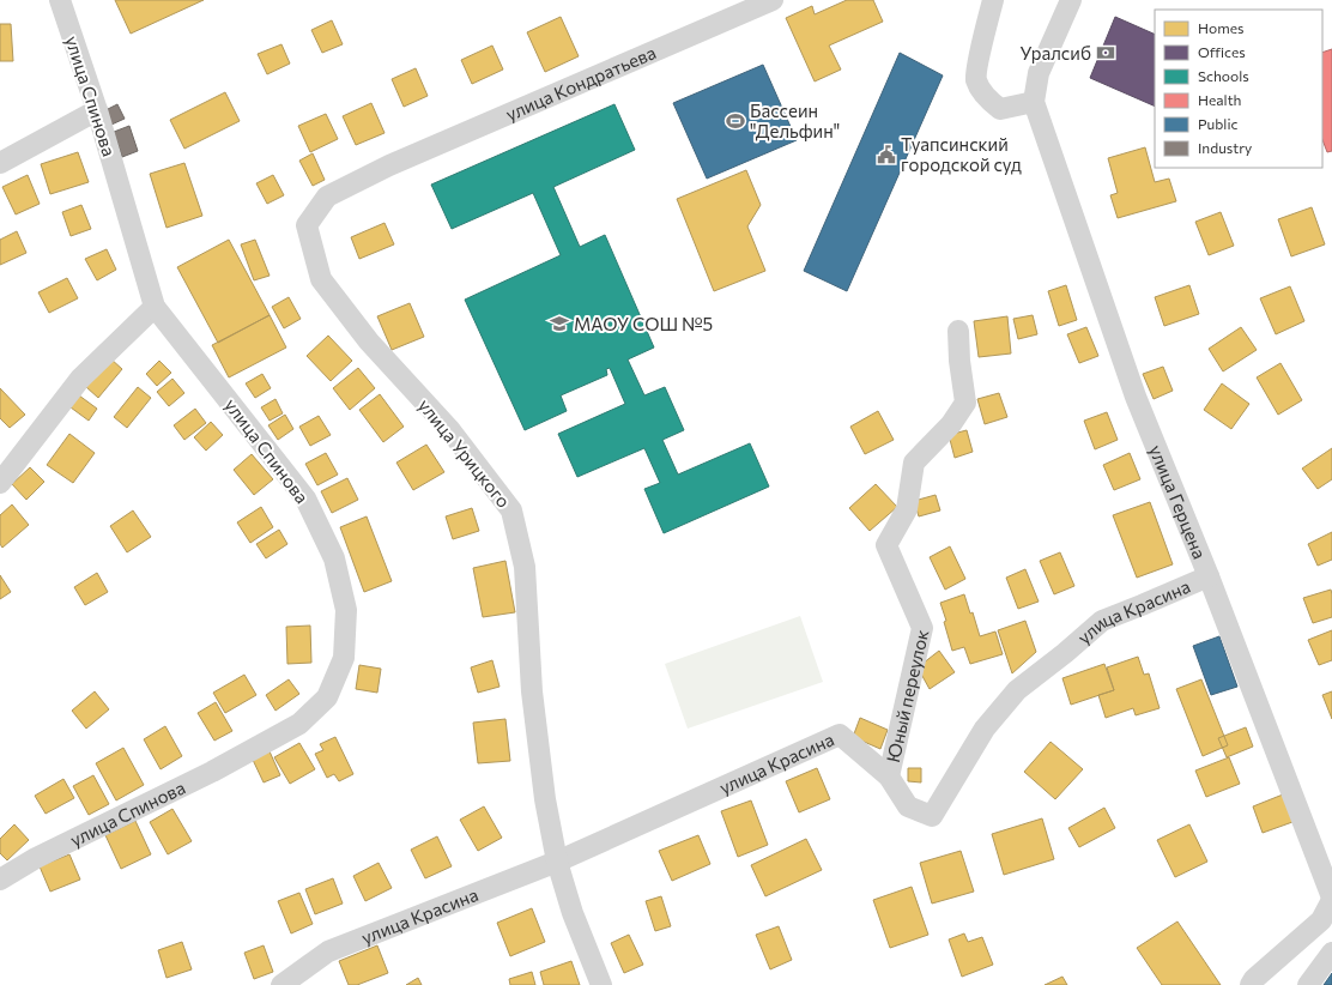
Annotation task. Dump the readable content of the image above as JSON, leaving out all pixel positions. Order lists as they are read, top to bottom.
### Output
{
  "streets": {
    "street": [
      "улица Кондратьева",
      "улица Спинова",
      "улица Урицкого",
      "улица Герцена",
      "улица Красина",
      "Юный переулок"
    ]
  },
  "crossings": [
    ["улица Кондратьева", "улица Урицкого"],
    ["улица Урицкого", "улица Красина"],
    ["улица Герцена", "улица Красина"],
    ["улица Красина", "Юный переулок"]
  ],
  "places": {
    "bank": ["Уралсиб"],
    "sports": ["Бассеин \"Дельфин\""],
    "public building": ["Туапсинский городской суд"],
    "school or university": ["МАОУ СОШ №5"]
  },
  "legend": [
    "Homes",
    "Offices",
    "Schools",
    "Health",
    "Public",
    "Industry"
  ]
}
